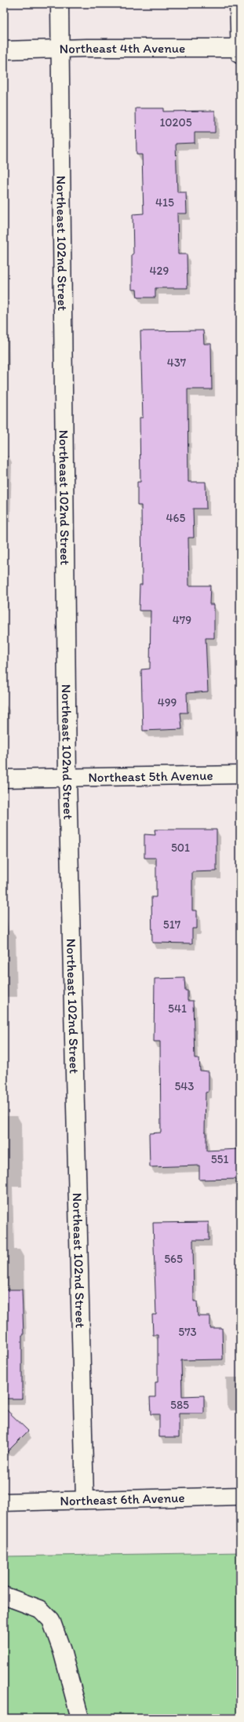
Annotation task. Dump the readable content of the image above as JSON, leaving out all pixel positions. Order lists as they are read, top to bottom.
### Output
{
  "streets": {
    "street": [
      "Northeast 4th Avenue",
      "Northeast 102nd Street",
      "Northeast 5th Avenue",
      "Northeast 6th Avenue"
    ]
  },
  "crossings": [
    ["Northeast 4th Avenue", "Northeast 102nd Street"],
    ["Northeast 102nd Street", "Northeast 5th Avenue"],
    ["Northeast 102nd Street", "Northeast 6th Avenue"]
  ],
  "house_numbers": [
    "10205",
    "415",
    "429",
    "437",
    "465",
    "479",
    "499",
    "501",
    "517",
    "541",
    "543",
    "551",
    "565",
    "573",
    "585"
  ]
}
